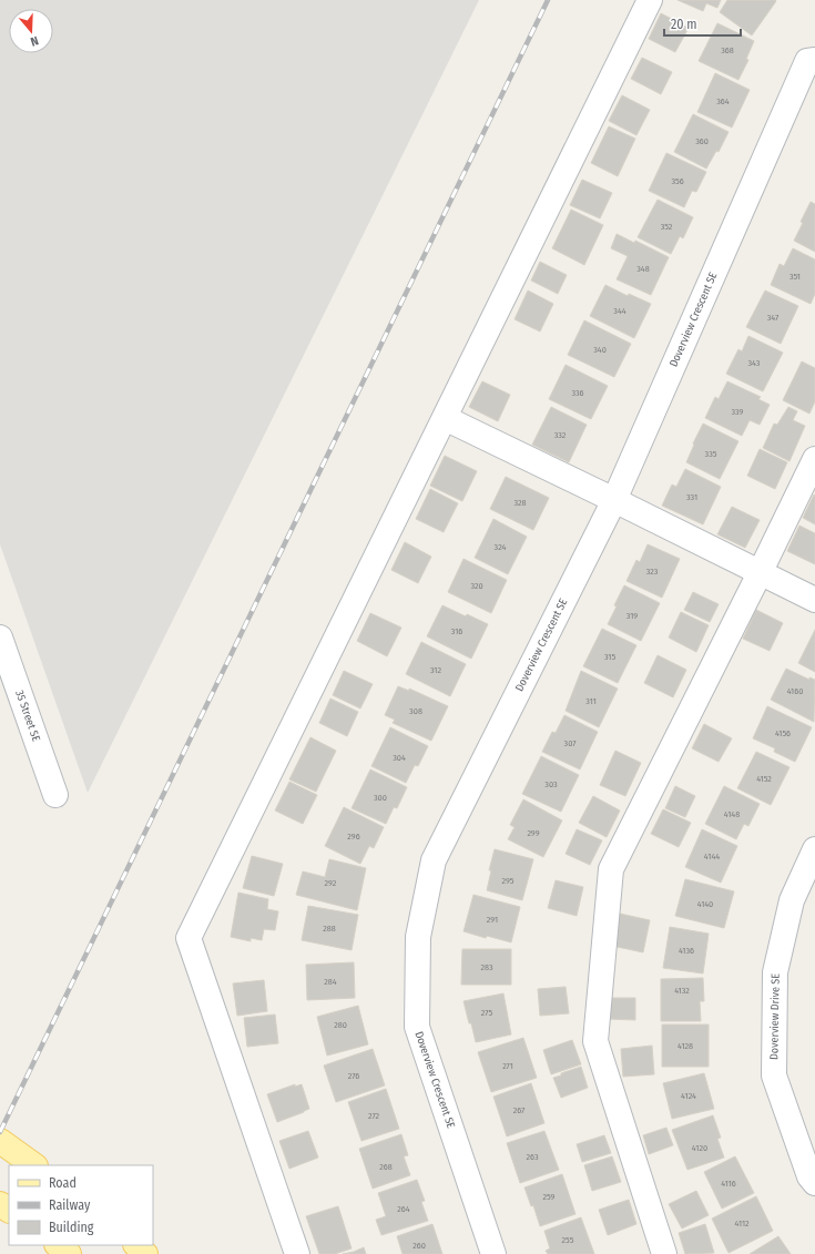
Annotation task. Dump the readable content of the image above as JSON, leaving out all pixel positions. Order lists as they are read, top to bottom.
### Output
{
  "streets": {
    "street": ["Doverview Crescent SE", "35 Street SE", "Doverview Drive SE"]
  },
  "house_numbers": [
    "368",
    "364",
    "360",
    "356",
    "352",
    "348",
    "351",
    "344",
    "347",
    "340",
    "343",
    "336",
    "339",
    "332",
    "335",
    "331",
    "328",
    "324",
    "323",
    "320",
    "319",
    "316",
    "315",
    "312",
    "4160",
    "311",
    "308",
    "4156",
    "307",
    "304",
    "4152",
    "303",
    "300",
    "4148",
    "299",
    "296",
    "4144",
    "295",
    "292",
    "4140",
    "291",
    "288",
    "4136",
    "283",
    "284",
    "4132",
    "275",
    "280",
    "4128",
    "271",
    "276",
    "4124",
    "267",
    "272",
    "4120",
    "263",
    "268",
    "4116",
    "259",
    "264",
    "4112",
    "255",
    "260"
  ],
  "legend": ["Road", "Railway", "Building"],
  "scale_bar": "20 m",
  "north": "bottom"
}
